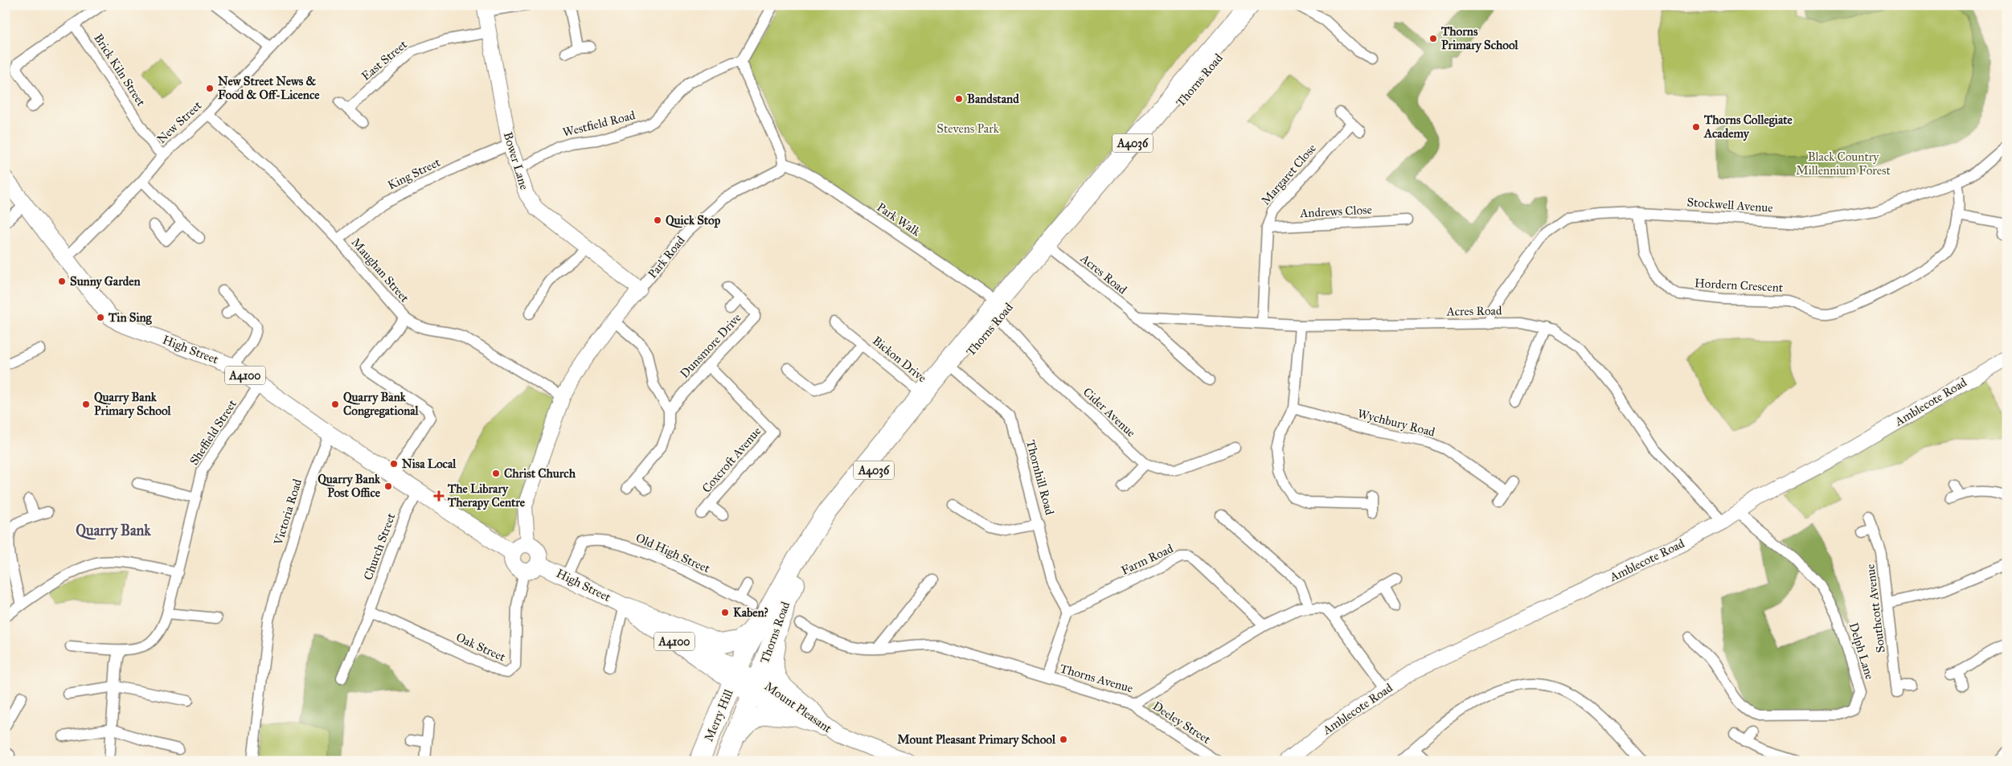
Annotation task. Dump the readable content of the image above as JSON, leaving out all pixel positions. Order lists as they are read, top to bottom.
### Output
{
  "streets": {
    "highway": ["Thorns Road", "A4036", "Merry Hill"],
    "main road": ["High Street", "A4100", "Mount Pleasant"],
    "street": [
      "East Street",
      "Brick Kiln Street",
      "New Street",
      "Westfield Road",
      "Bower Lane",
      "King Street",
      "Margaret Close",
      "Stockwell Avenue",
      "Andrews Close",
      "Park Walk",
      "Park Road",
      "Maughan Street",
      "Acres Road",
      "Hordern Crescent",
      "Dunsmore Drive",
      "Bickon Drive",
      "Amblecote Road",
      "Cider Avenue",
      "Wychbury Road",
      "Sheffield Street",
      "Coxcroft Avenue",
      "Thornhill Road",
      "Victoria Road",
      "Church Street",
      "Old High Street",
      "Farm Road",
      "Southcott Avenue",
      "Oak Street",
      "Delph Lane",
      "Thorns Avenue",
      "Deeley Street"
    ]
  },
  "crossings": [
    ["East Street", "Bower Lane"],
    ["Brick Kiln Street", "New Street"],
    ["Thorns Road", "Park Walk"],
    ["Thorns Road", "Acres Road"],
    ["Thorns Road", "High Street"],
    ["Thorns Road", "Bickon Drive"],
    ["Thorns Road", "A4100"],
    ["Thorns Road", "Cider Avenue"],
    ["Thorns Road", "Thornhill Road"],
    ["Thorns Road", "Old High Street"],
    ["Thorns Road", "Mount Pleasant"],
    ["Thorns Road", "Merry Hill"],
    ["New Street", "Maughan Street"],
    ["New Street", "High Street"],
    ["Westfield Road", "Bower Lane"],
    ["Bower Lane", "King Street"],
    ["Bower Lane", "Park Road"],
    ["King Street", "Maughan Street"],
    ["Margaret Close", "Andrews Close"],
    ["Margaret Close", "Acres Road"],
    ["Stockwell Avenue", "Acres Road"],
    ["Stockwell Avenue", "Hordern Crescent"],
    ["Park Walk", "Park Road"],
    ["Park Walk", "Cider Avenue"],
    ["Park Road", "Maughan Street"],
    ["Park Road", "High Street"],
    ["Park Road", "Oak Street"],
    ["Acres Road", "Amblecote Road"],
    ["Dunsmore Drive", "Coxcroft Avenue"],
    ["High Street", "A4100"],
    ["High Street", "Sheffield Street"],
    ["High Street", "Victoria Road"],
    ["High Street", "Church Street"],
    ["High Street", "Old High Street"],
    ["High Street", "Oak Street"],
    ["High Street", "Mount Pleasant"],
    ["High Street", "Merry Hill"],
    ["A4100", "Mount Pleasant"],
    ["A4100", "Merry Hill"],
    ["Amblecote Road", "Delph Lane"],
    ["Thornhill Road", "Farm Road"],
    ["Church Street", "Oak Street"],
    ["Farm Road", "Thorns Avenue"],
    ["Thorns Avenue", "Deeley Street"],
    ["Mount Pleasant", "Merry Hill"]
  ],
  "districts": ["Quarry Bank"],
  "parks": ["Stevens Park", "Black Country Millennium Forest"],
  "places": {
    "other": [
      "Thorns Primary School",
      "New Street News & Food & Off-Licence",
      "Bandstand",
      "Thorns Collegiate Academy",
      "Quick Stop",
      "Sunny Garden",
      "Tin Sing",
      "Quarry Bank Primary School",
      "Quarry Bank Congregational",
      "Nisa Local",
      "Christ Church",
      "Quarry Bank Post Office",
      "Kaben?",
      "Mount Pleasant Primary School"
    ],
    "health": ["The Library Therapy Centre"]
  }
}
